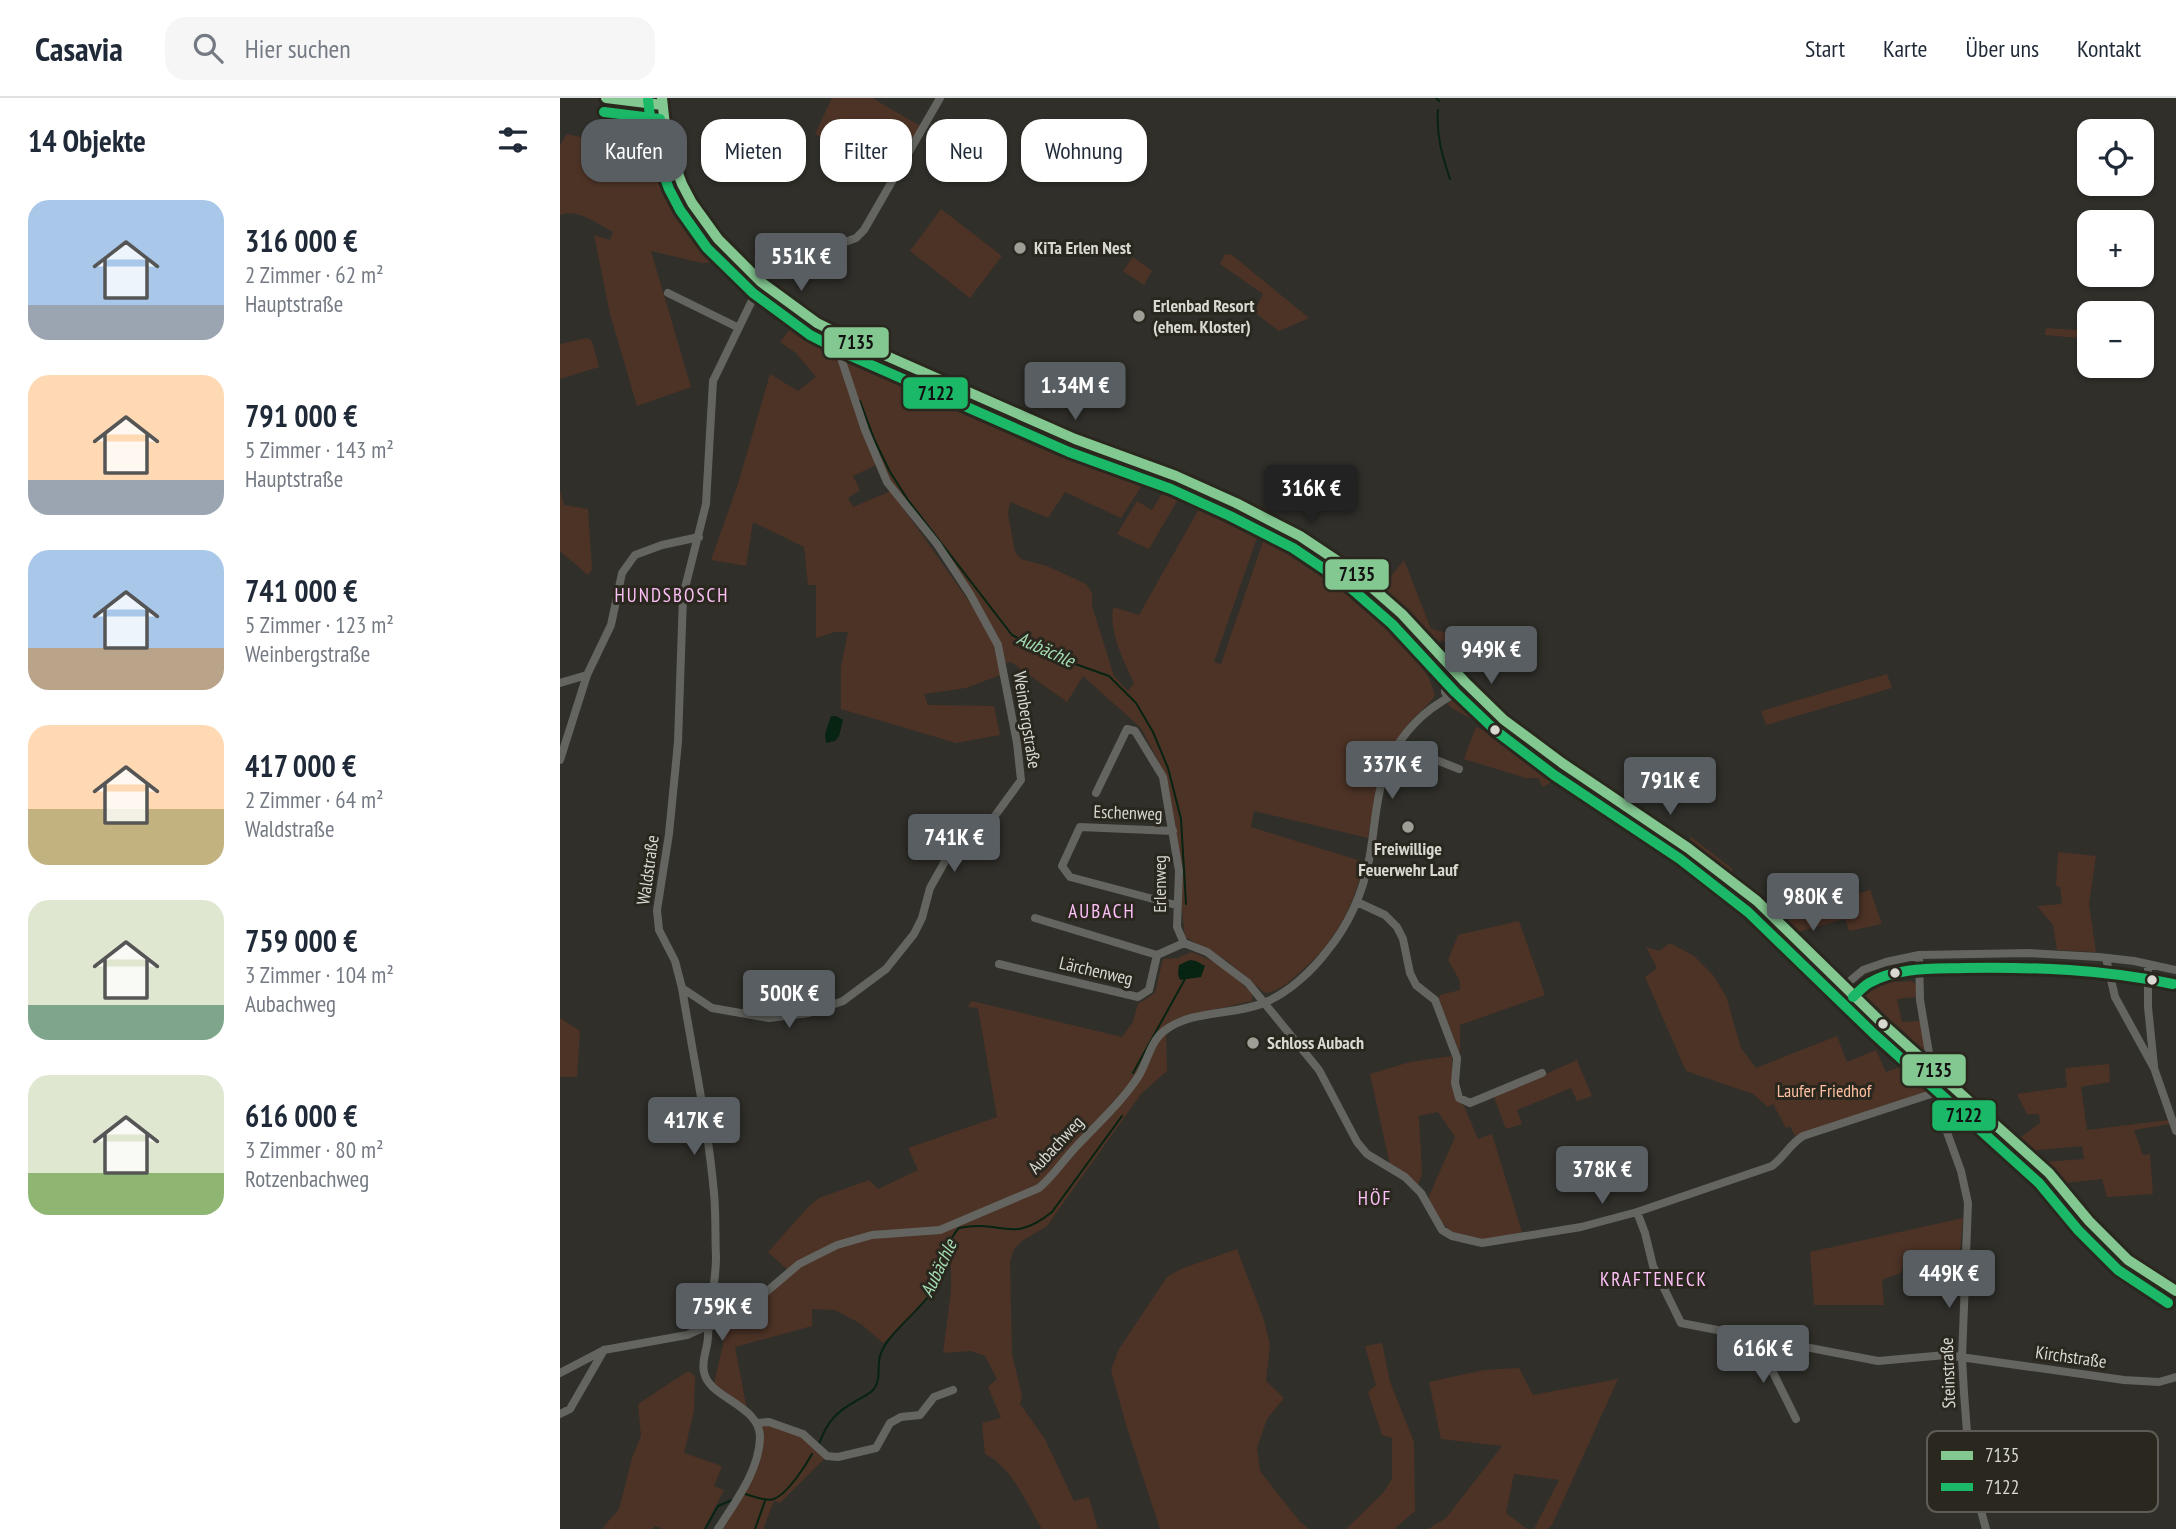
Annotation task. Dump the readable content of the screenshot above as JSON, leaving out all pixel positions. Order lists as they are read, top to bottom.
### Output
{
  "streets": {
    "street": [
      "Weinbergstraße",
      "Eschenweg",
      "Waldstraße",
      "Erlenweg",
      "Lärchenweg",
      "Aubachweg",
      "Kirchstraße",
      "Steinstraße"
    ]
  },
  "crossings": [
    ["Weinbergstraße", "Waldstraße"],
    ["Eschenweg", "Erlenweg"],
    ["Waldstraße", "Aubachweg"],
    ["Kirchstraße", "Steinstraße"]
  ],
  "districts": [
    "HUNDSBOSCH",
    "AUBACH",
    "HÖF",
    "KRAFTENECK"
  ],
  "water": ["Aubächle"],
  "parks": ["Laufer Friedhof"],
  "places": [
    "KiTa Erlen Nest",
    "Erlenbad Resort (ehem. Kloster)",
    "Freiwillige Feuerwehr Lauf",
    "Schloss Aubach"
  ],
  "lines": ["transit line 7135", "transit line 7122"],
  "legend": ["7135", "7122"],
  "page": {
    "header": "Casavia",
    "search": "Hier suchen",
    "nav": [
      "Start",
      "Karte",
      "Über uns",
      "Kontakt"
    ],
    "heading": "14 Objekte",
    "map_buttons": ["+", "−"],
    "chip": [
      "Kaufen",
      "Mieten",
      "Filter",
      "Neu",
      "Wohnung"
    ],
    "list": [
      {
        "name": "316 000 €",
        "note": "2 Zimmer · 62 m² · Hauptstraße"
      },
      {
        "name": "791 000 €",
        "note": "5 Zimmer · 143 m² · Hauptstraße"
      },
      {
        "name": "741 000 €",
        "note": "5 Zimmer · 123 m² · Weinbergstraße"
      },
      {
        "name": "417 000 €",
        "note": "2 Zimmer · 64 m² · Waldstraße"
      },
      {
        "name": "759 000 €",
        "note": "3 Zimmer · 104 m² · Aubachweg"
      },
      {
        "name": "616 000 €",
        "note": "3 Zimmer · 80 m² · Rotzenbachweg"
      }
    ],
    "price": [
      "551K €",
      "1.34M €",
      "316K €",
      "949K €",
      "337K €",
      "791K €",
      "741K €",
      "980K €",
      "500K €",
      "417K €",
      "378K €",
      "449K €",
      "759K €",
      "616K €"
    ]
  }
}
